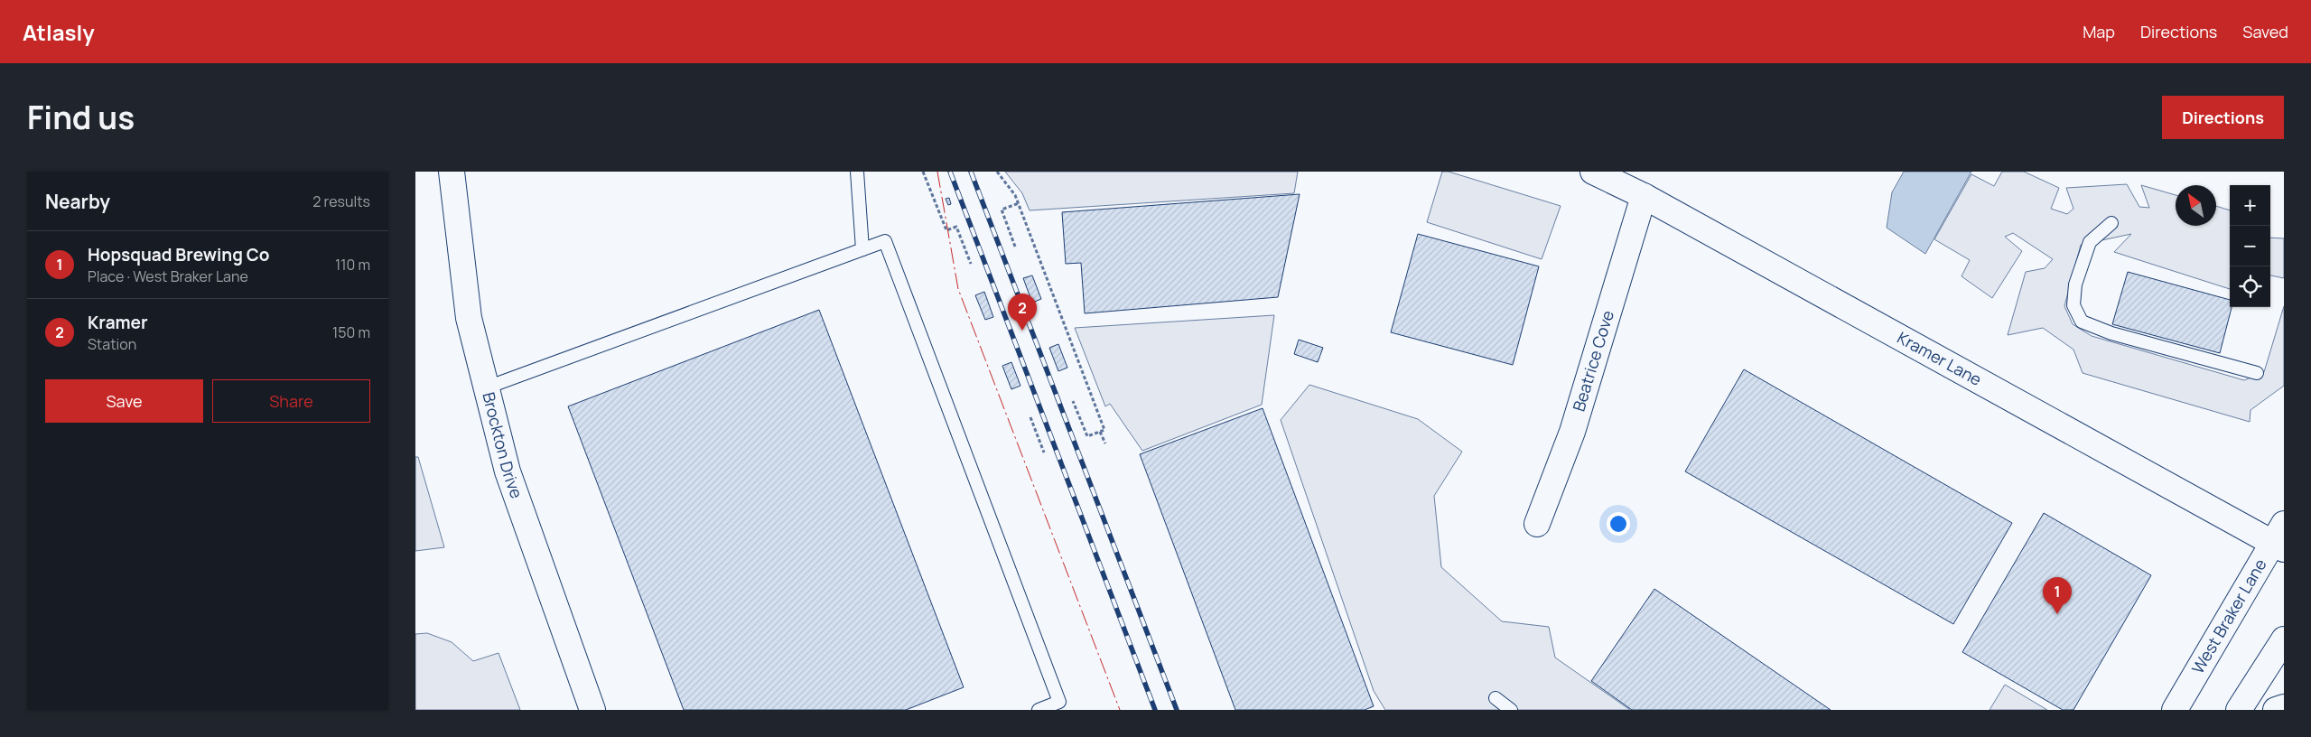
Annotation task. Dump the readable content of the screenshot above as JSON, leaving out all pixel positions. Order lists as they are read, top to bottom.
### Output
{
  "streets": {
    "street": [
      "Kramer Lane",
      "Beatrice Cove",
      "Brockton Drive",
      "West Braker Lane"
    ]
  },
  "crossings": [
    ["Kramer Lane", "Beatrice Cove"],
    ["Kramer Lane", "West Braker Lane"]
  ],
  "north": "top left",
  "page": {
    "header": "Atlasly",
    "nav": ["Map", "Directions", "Saved"],
    "title": "Find us",
    "buttons": [
      "Directions",
      ["Save", "Share"]
    ],
    "heading": ["Nearby", "2 results"],
    "map_buttons": ["+", "−"],
    "list": [
      {
        "mark": "1",
        "name": "Hopsquad Brewing Co",
        "note": "Place · West Braker Lane",
        "value": "110 m"
      },
      {
        "mark": "2",
        "name": "Kramer",
        "note": "Station",
        "value": "150 m"
      }
    ],
    "pins": ["2", "1"]
  }
}
